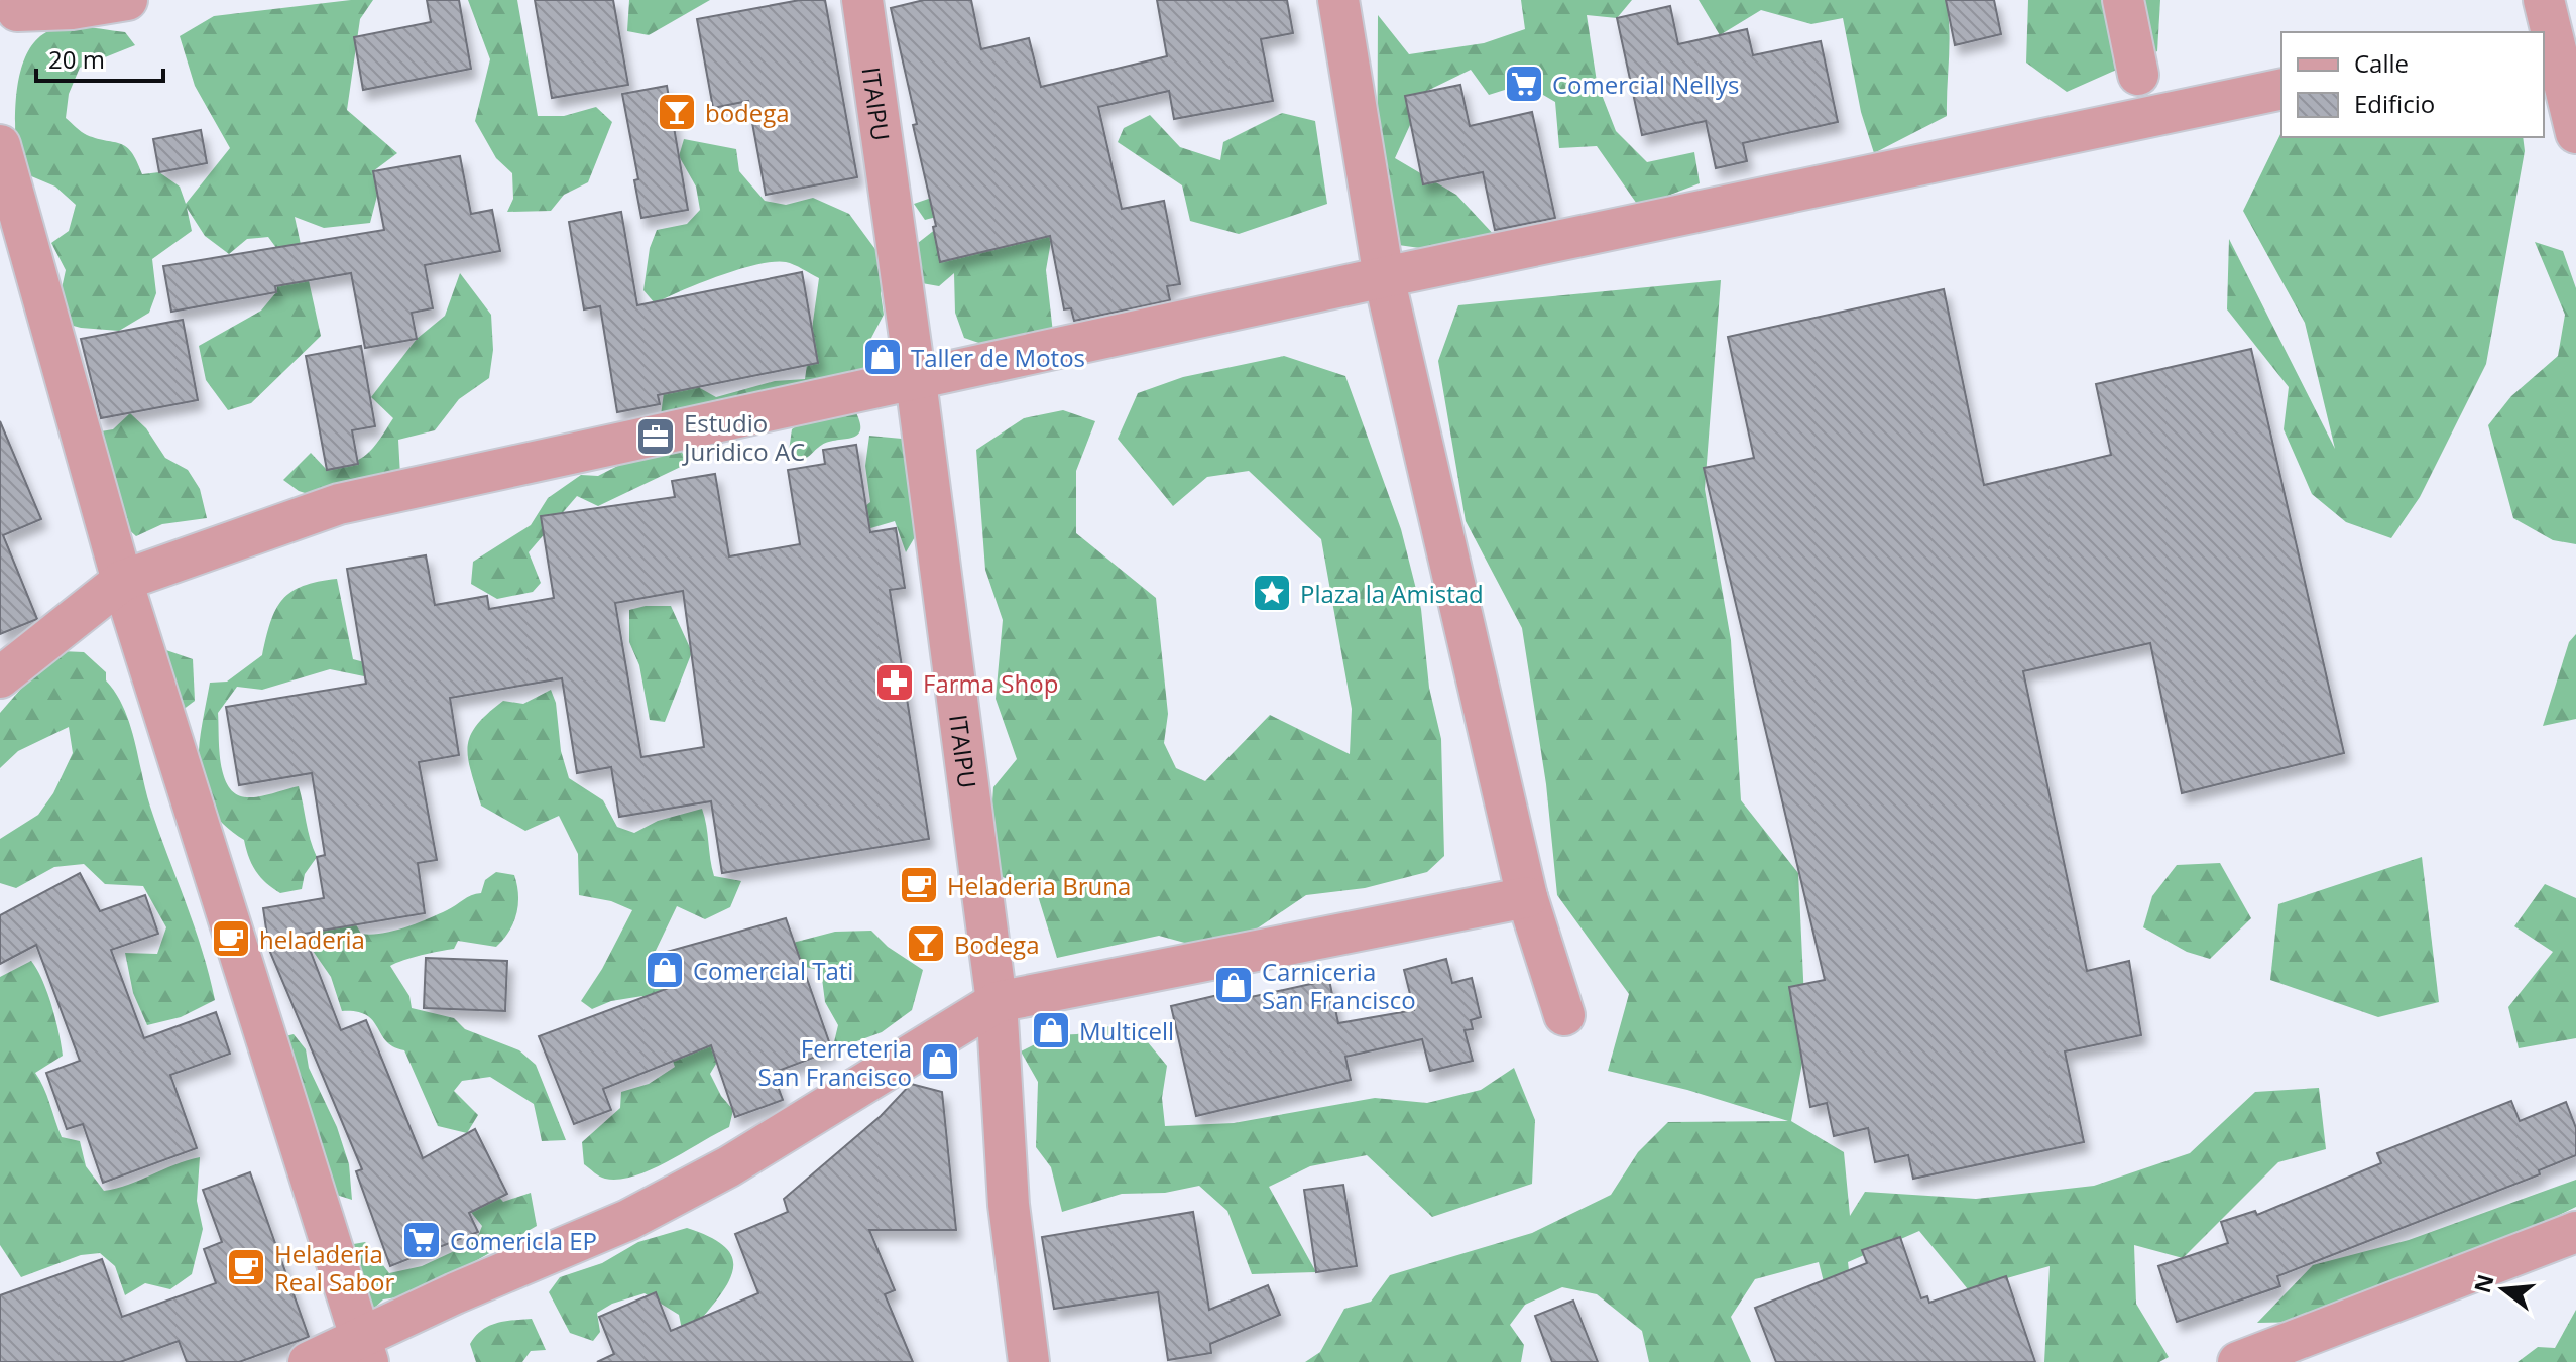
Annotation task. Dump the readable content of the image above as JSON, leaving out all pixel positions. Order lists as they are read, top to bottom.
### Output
{
  "streets": {
    "street": ["ITAIPU"]
  },
  "places": {
    "supermarket": ["Comercial Nellys", "Comericla EP"],
    "bar": ["bodega", "Bodega"],
    "shop": [
      "Taller de Motos",
      "Comercial Tati",
      "Carniceria San Francisco",
      "Multicell",
      "Ferreteria San Francisco"
    ],
    "office": ["Estudio Juridico AC"],
    "place": ["Plaza la Amistad"],
    "pharmacy": ["Farma Shop"],
    "cafe": ["Heladeria Bruna", "heladeria", "Heladeria Real Sabor"]
  },
  "legend": ["Calle", "Edificio"],
  "scale_bar": "20 m",
  "north": "left"
}
